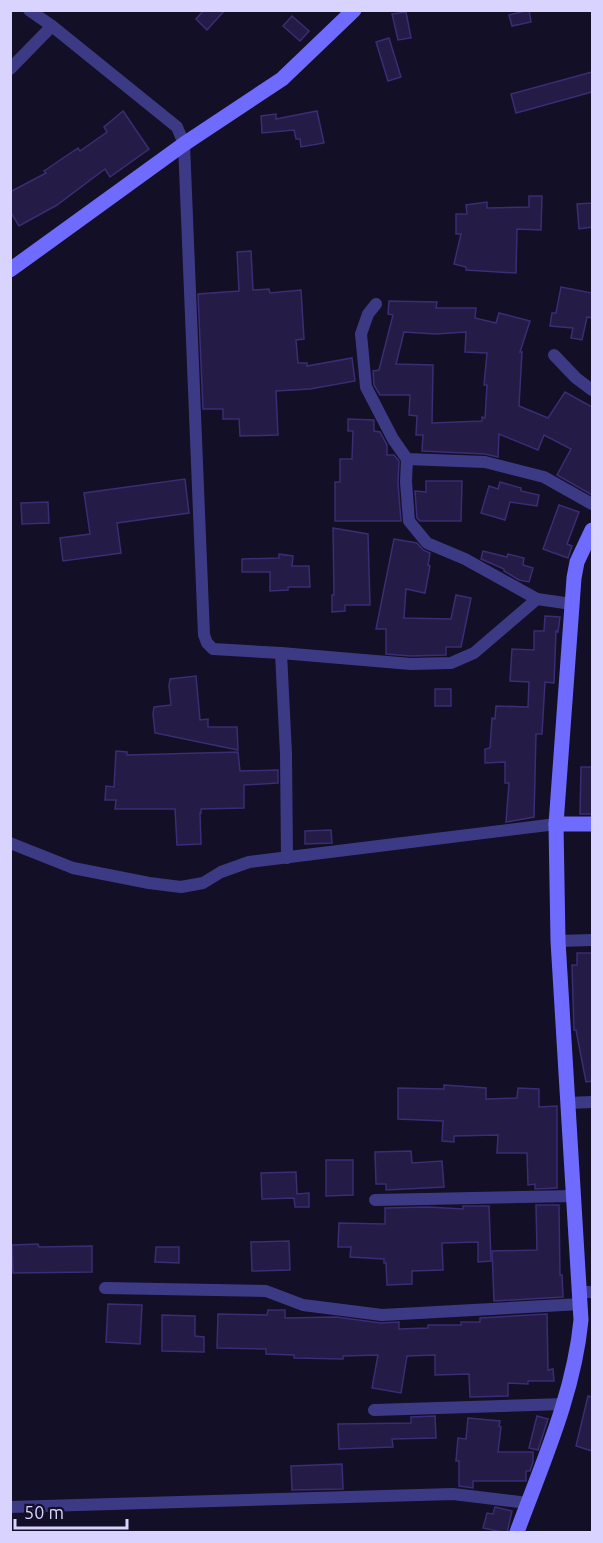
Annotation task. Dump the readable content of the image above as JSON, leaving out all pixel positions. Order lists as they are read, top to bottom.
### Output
{
  "scale_bar": "50 m"
}
